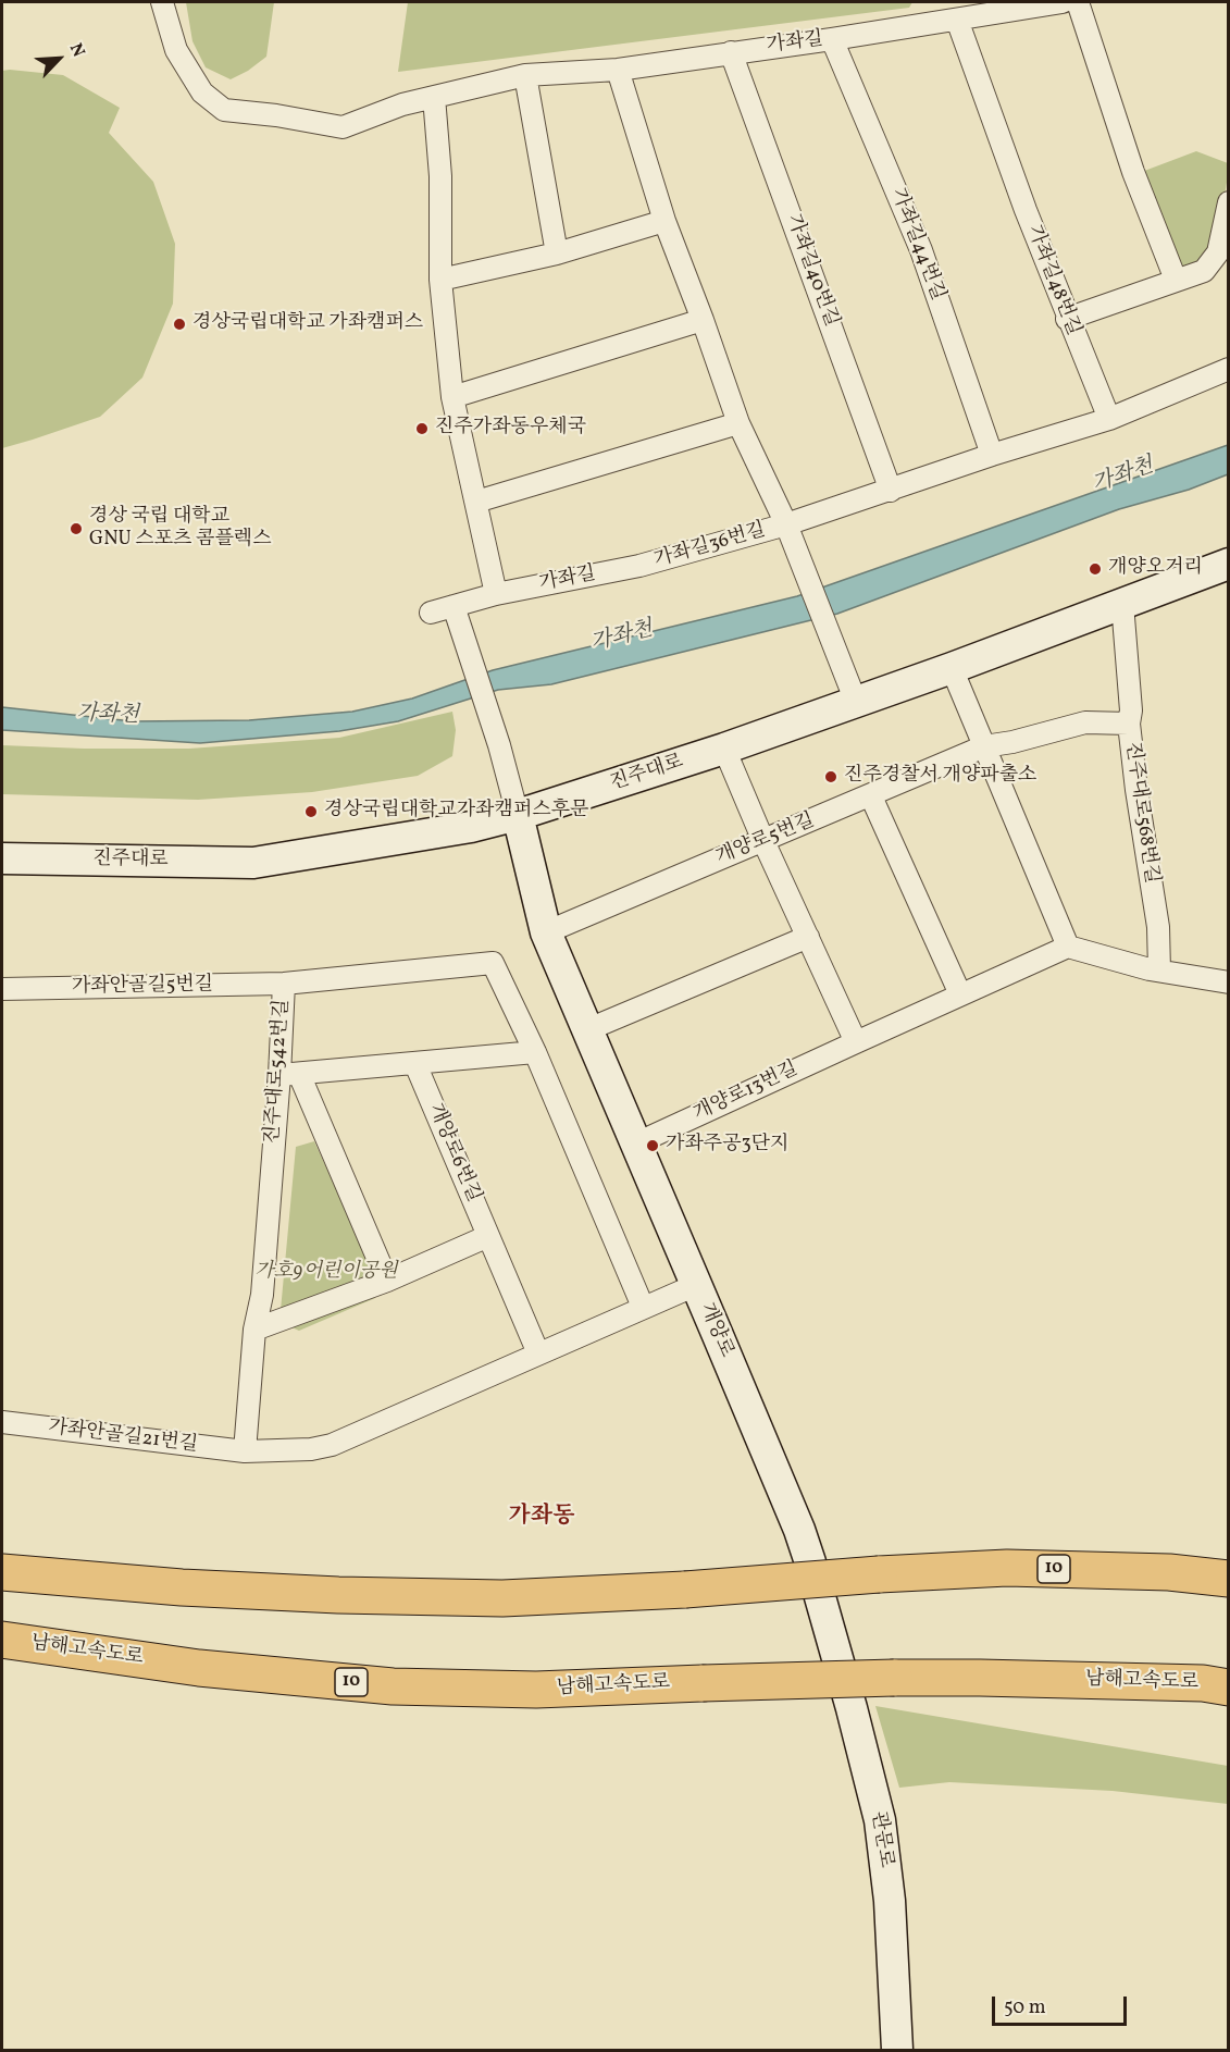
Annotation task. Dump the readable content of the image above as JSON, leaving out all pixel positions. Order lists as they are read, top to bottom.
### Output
{
  "streets": {
    "highway": ["10", "남해고속도로"],
    "street": [
      "가좌길",
      "가좌길44번길",
      "가좌길40번길",
      "가좌길48번길",
      "가좌길36번길",
      "진주대로",
      "진주대로568번길",
      "개양로5번길",
      "가좌안골길5번길",
      "진주대로542번길",
      "개양로13번길",
      "개양로6번길",
      "개양로",
      "가좌안골길21번길",
      "관문로"
    ]
  },
  "crossings": [
    ["가좌길", "가좌길44번길"],
    ["가좌길", "가좌길40번길"],
    ["가좌길", "가좌길48번길"],
    ["가좌길", "가좌길36번길"],
    ["진주대로", "개양로"],
    ["진주대로568번길", "개양로5번길"],
    ["개양로5번길", "개양로"],
    ["가좌안골길5번길", "진주대로542번길"],
    ["진주대로542번길", "가좌안골길21번길"],
    ["개양로13번길", "개양로"],
    ["개양로", "관문로"]
  ],
  "districts": ["가좌동"],
  "water": ["가좌천"],
  "parks": ["가호9어린이공원"],
  "places": [
    "경상국립대학교 가좌캠퍼스",
    "진주가좌동우체국",
    "경상 국립 대학교 GNU 스포츠 콤플렉스",
    "개양오거리",
    "진주경찰서 개양파출소",
    "경상국립대학교가좌캠퍼스후문",
    "가좌주공3단지"
  ],
  "scale_bar": "50 m",
  "north": "top right"
}
